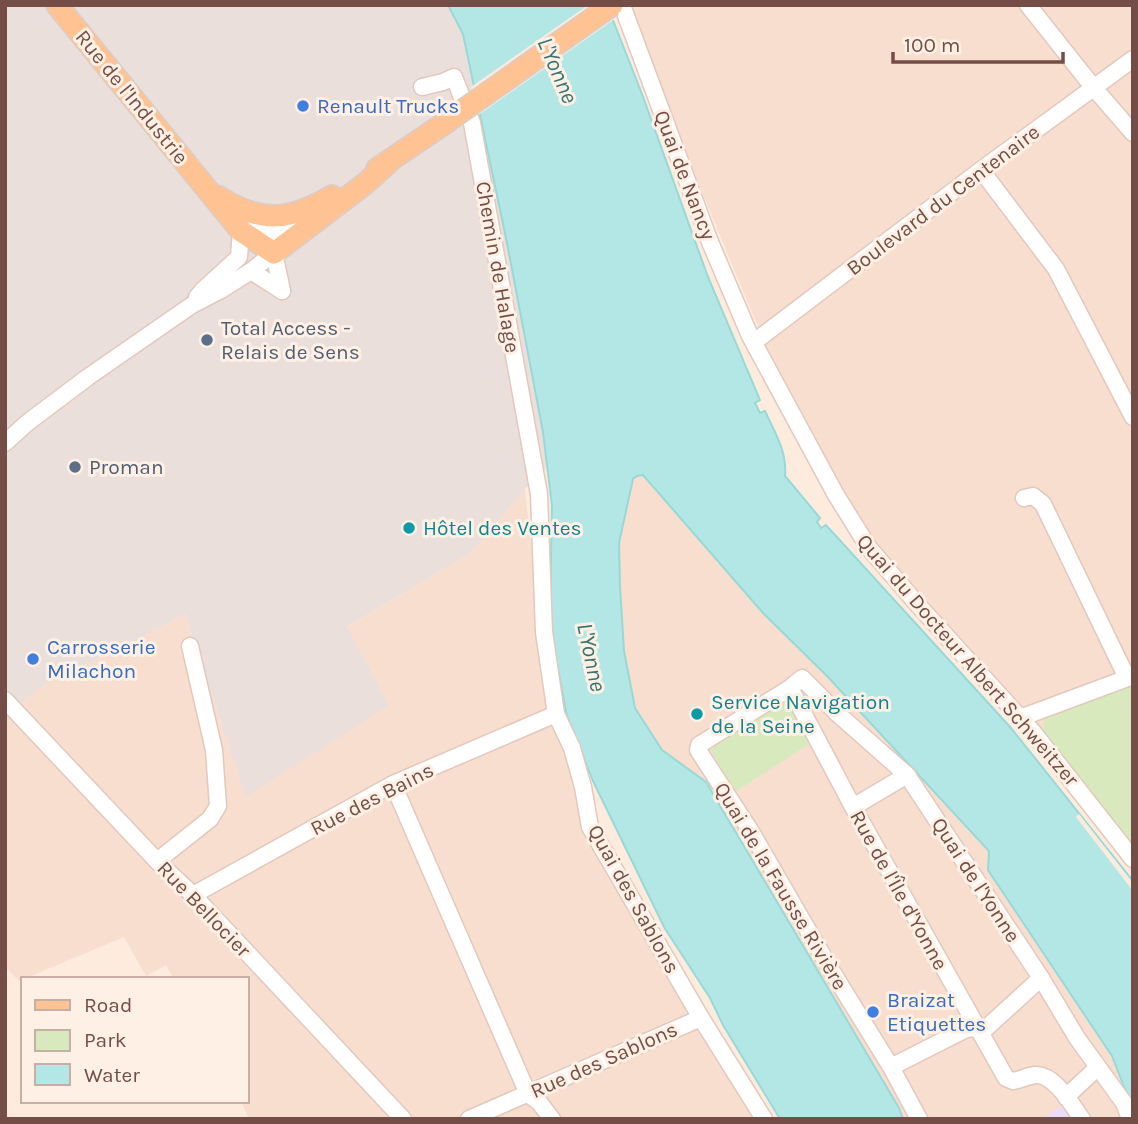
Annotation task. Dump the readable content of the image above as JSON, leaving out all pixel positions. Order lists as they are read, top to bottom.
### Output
{
  "streets": {
    "main road": ["Rue de l'Industrie"],
    "street": [
      "Quai de Nancy",
      "Boulevard du Centenaire",
      "Chemin de Halage",
      "Quai du Docteur Albert Schweitzer",
      "Rue des Bains",
      "Quai de l'Yonne",
      "Quai de la Fausse Rivière",
      "Rue de l'Île d'Yonne",
      "Quai des Sablons",
      "Rue Bellocier",
      "Rue des Sablons"
    ]
  },
  "crossings": [
    ["Quai de Nancy", "Boulevard du Centenaire"],
    ["Quai de Nancy", "Quai du Docteur Albert Schweitzer"],
    ["Boulevard du Centenaire", "Quai du Docteur Albert Schweitzer"],
    ["Chemin de Halage", "Quai des Sablons"],
    ["Rue des Bains", "Quai des Sablons"],
    ["Rue des Bains", "Rue Bellocier"],
    ["Quai de l'Yonne", "Quai de la Fausse Rivière"],
    ["Quai de l'Yonne", "Rue de l'Île d'Yonne"],
    ["Quai de la Fausse Rivière", "Rue de l'Île d'Yonne"],
    ["Quai des Sablons", "Rue des Sablons"]
  ],
  "water": ["L'Yonne"],
  "places": [
    "Renault Trucks",
    "Total Access - Relais de Sens",
    "Proman",
    "Hôtel des Ventes",
    "Carrosserie Milachon",
    "Service Navigation de la Seine",
    "Braizat Etiquettes"
  ],
  "legend": ["Road", "Park", "Water"],
  "scale_bar": "100 m"
}
